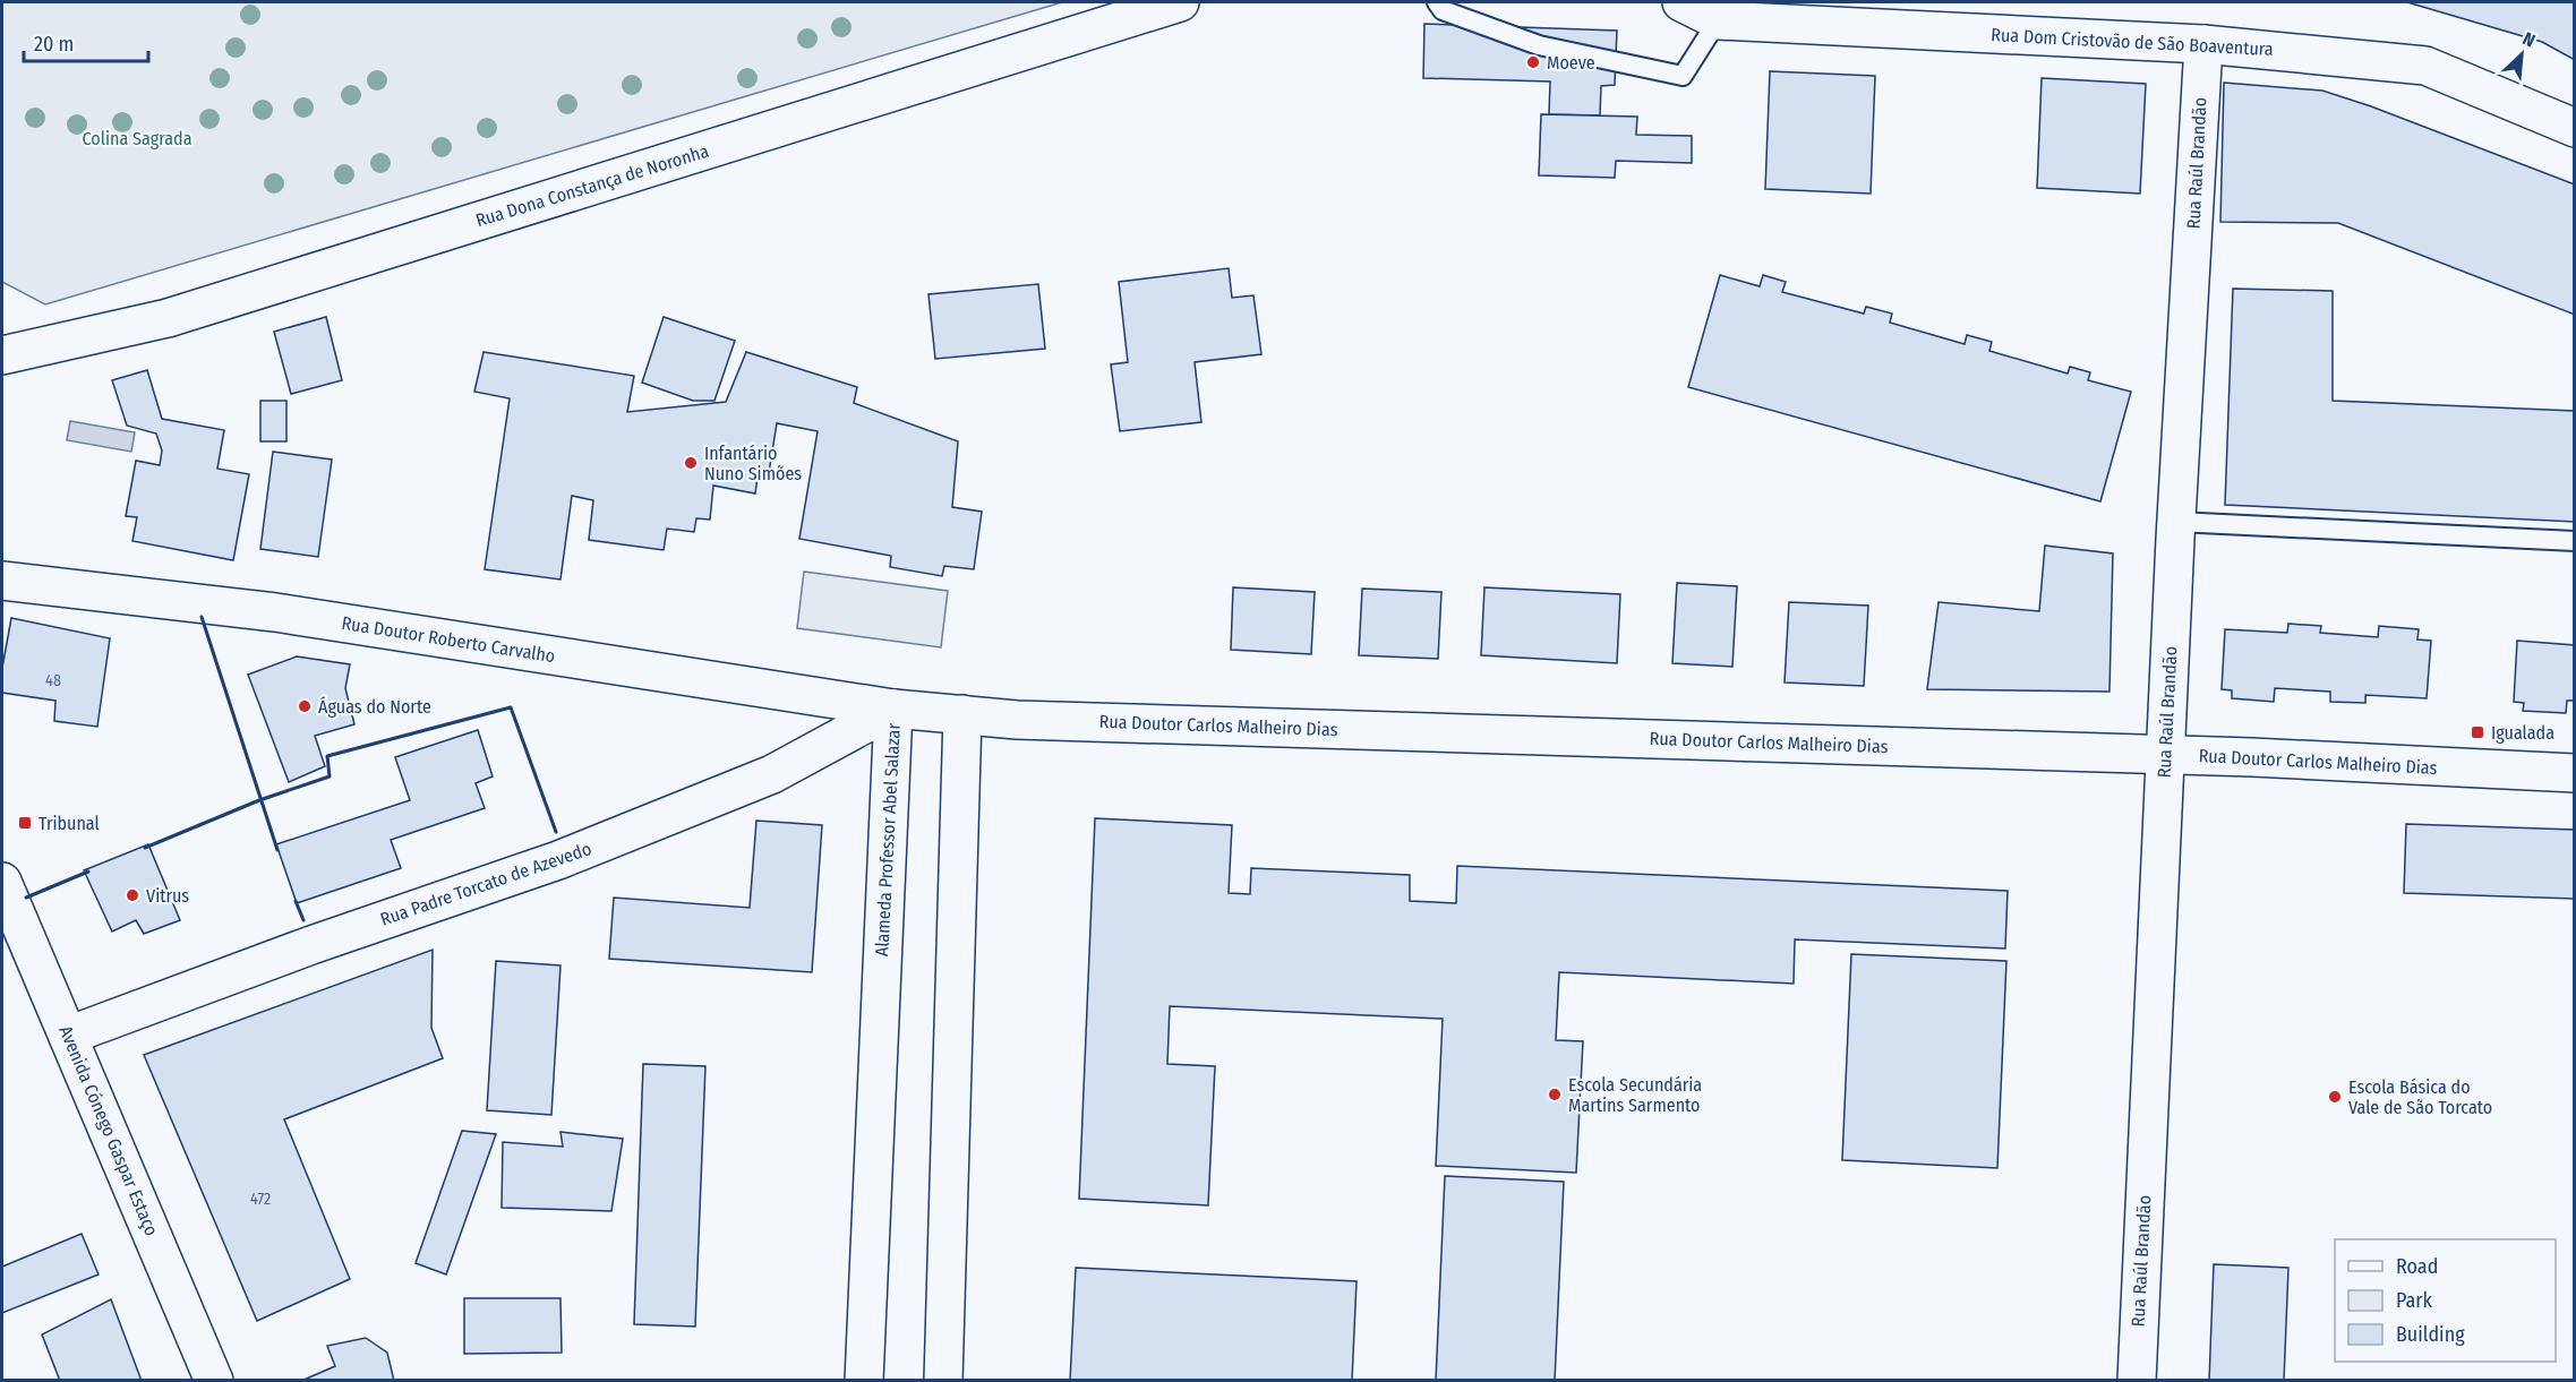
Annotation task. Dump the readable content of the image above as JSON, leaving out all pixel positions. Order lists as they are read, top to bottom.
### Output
{
  "streets": {
    "street": [
      "Rua Dom Cristovão de São Boaventura",
      "Rua Raúl Brandão",
      "Rua Dona Constança de Noronha",
      "Rua Doutor Roberto Carvalho",
      "Rua Doutor Carlos Malheiro Dias",
      "Alameda Professor Abel Salazar",
      "Rua Padre Torcato de Azevedo",
      "Avenida Cónego Gaspar Estaço"
    ]
  },
  "crossings": [
    ["Rua Dom Cristovão de São Boaventura", "Rua Raúl Brandão"],
    ["Rua Raúl Brandão", "Rua Doutor Carlos Malheiro Dias"],
    ["Rua Doutor Roberto Carvalho", "Alameda Professor Abel Salazar"],
    ["Rua Doutor Roberto Carvalho", "Rua Padre Torcato de Azevedo"],
    ["Rua Doutor Carlos Malheiro Dias", "Alameda Professor Abel Salazar"],
    ["Alameda Professor Abel Salazar", "Rua Padre Torcato de Azevedo"],
    ["Rua Padre Torcato de Azevedo", "Avenida Cónego Gaspar Estaço"]
  ],
  "parks": ["Colina Sagrada"],
  "places": {
    "other": [
      "Moeve",
      "Infantário Nuno Simões",
      "Águas do Norte",
      "Vitrus",
      "Escola Secundária Martins Sarmento",
      "Escola Básica do Vale de São Torcato"
    ],
    "transit": ["Igualada", "Tribunal"]
  },
  "house_numbers": ["48", "472"],
  "legend": ["Road", "Park", "Building"],
  "scale_bar": "20 m",
  "north": "top right"
}
